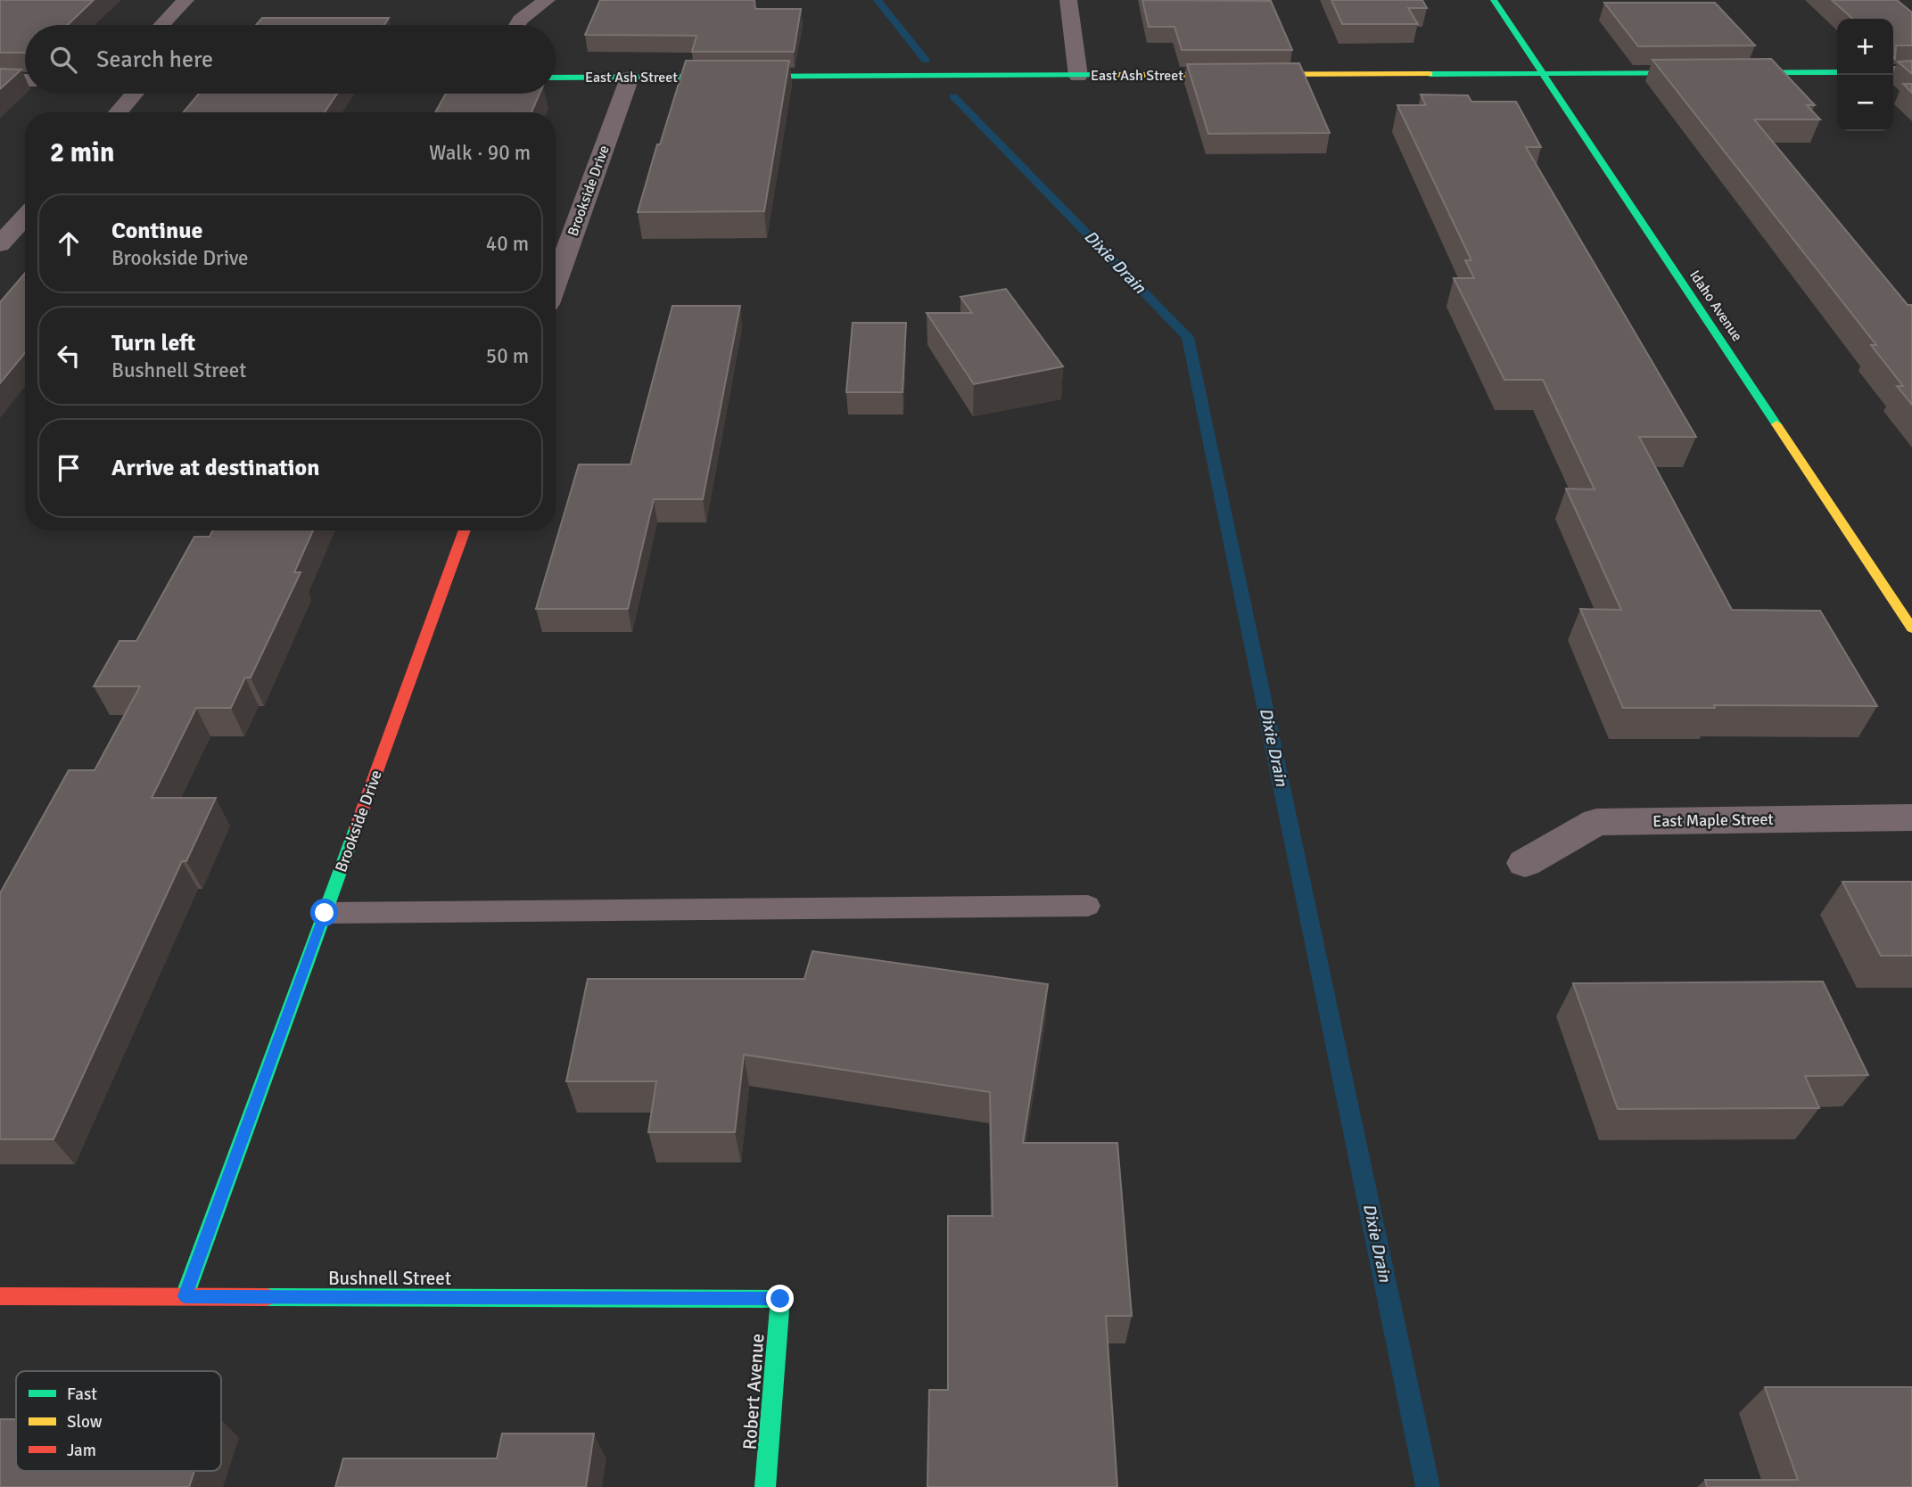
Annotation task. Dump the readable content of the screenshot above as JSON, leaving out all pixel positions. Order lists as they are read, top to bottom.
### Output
{
  "streets": {
    "street": [
      "East Ash Street",
      "Brookside Drive",
      "Idaho Avenue",
      "East Maple Street",
      "Bushnell Street",
      "Robert Avenue"
    ]
  },
  "crossings": [
    ["East Ash Street", "Brookside Drive"],
    ["East Ash Street", "Idaho Avenue"],
    ["Brookside Drive", "Bushnell Street"],
    ["Bushnell Street", "Robert Avenue"]
  ],
  "water": ["Dixie Drain"],
  "legend": ["Fast", "Slow", "Jam"],
  "page": {
    "map_buttons": ["+", "−"],
    "search": "Search here",
    "heading": ["2 min", "Walk · 90 m"],
    "list": [
      ["Continue", "Brookside Drive", "40 m"],
      ["Turn left", "Bushnell Street", "50 m"],
      "Arrive at destination"
    ]
  }
}
